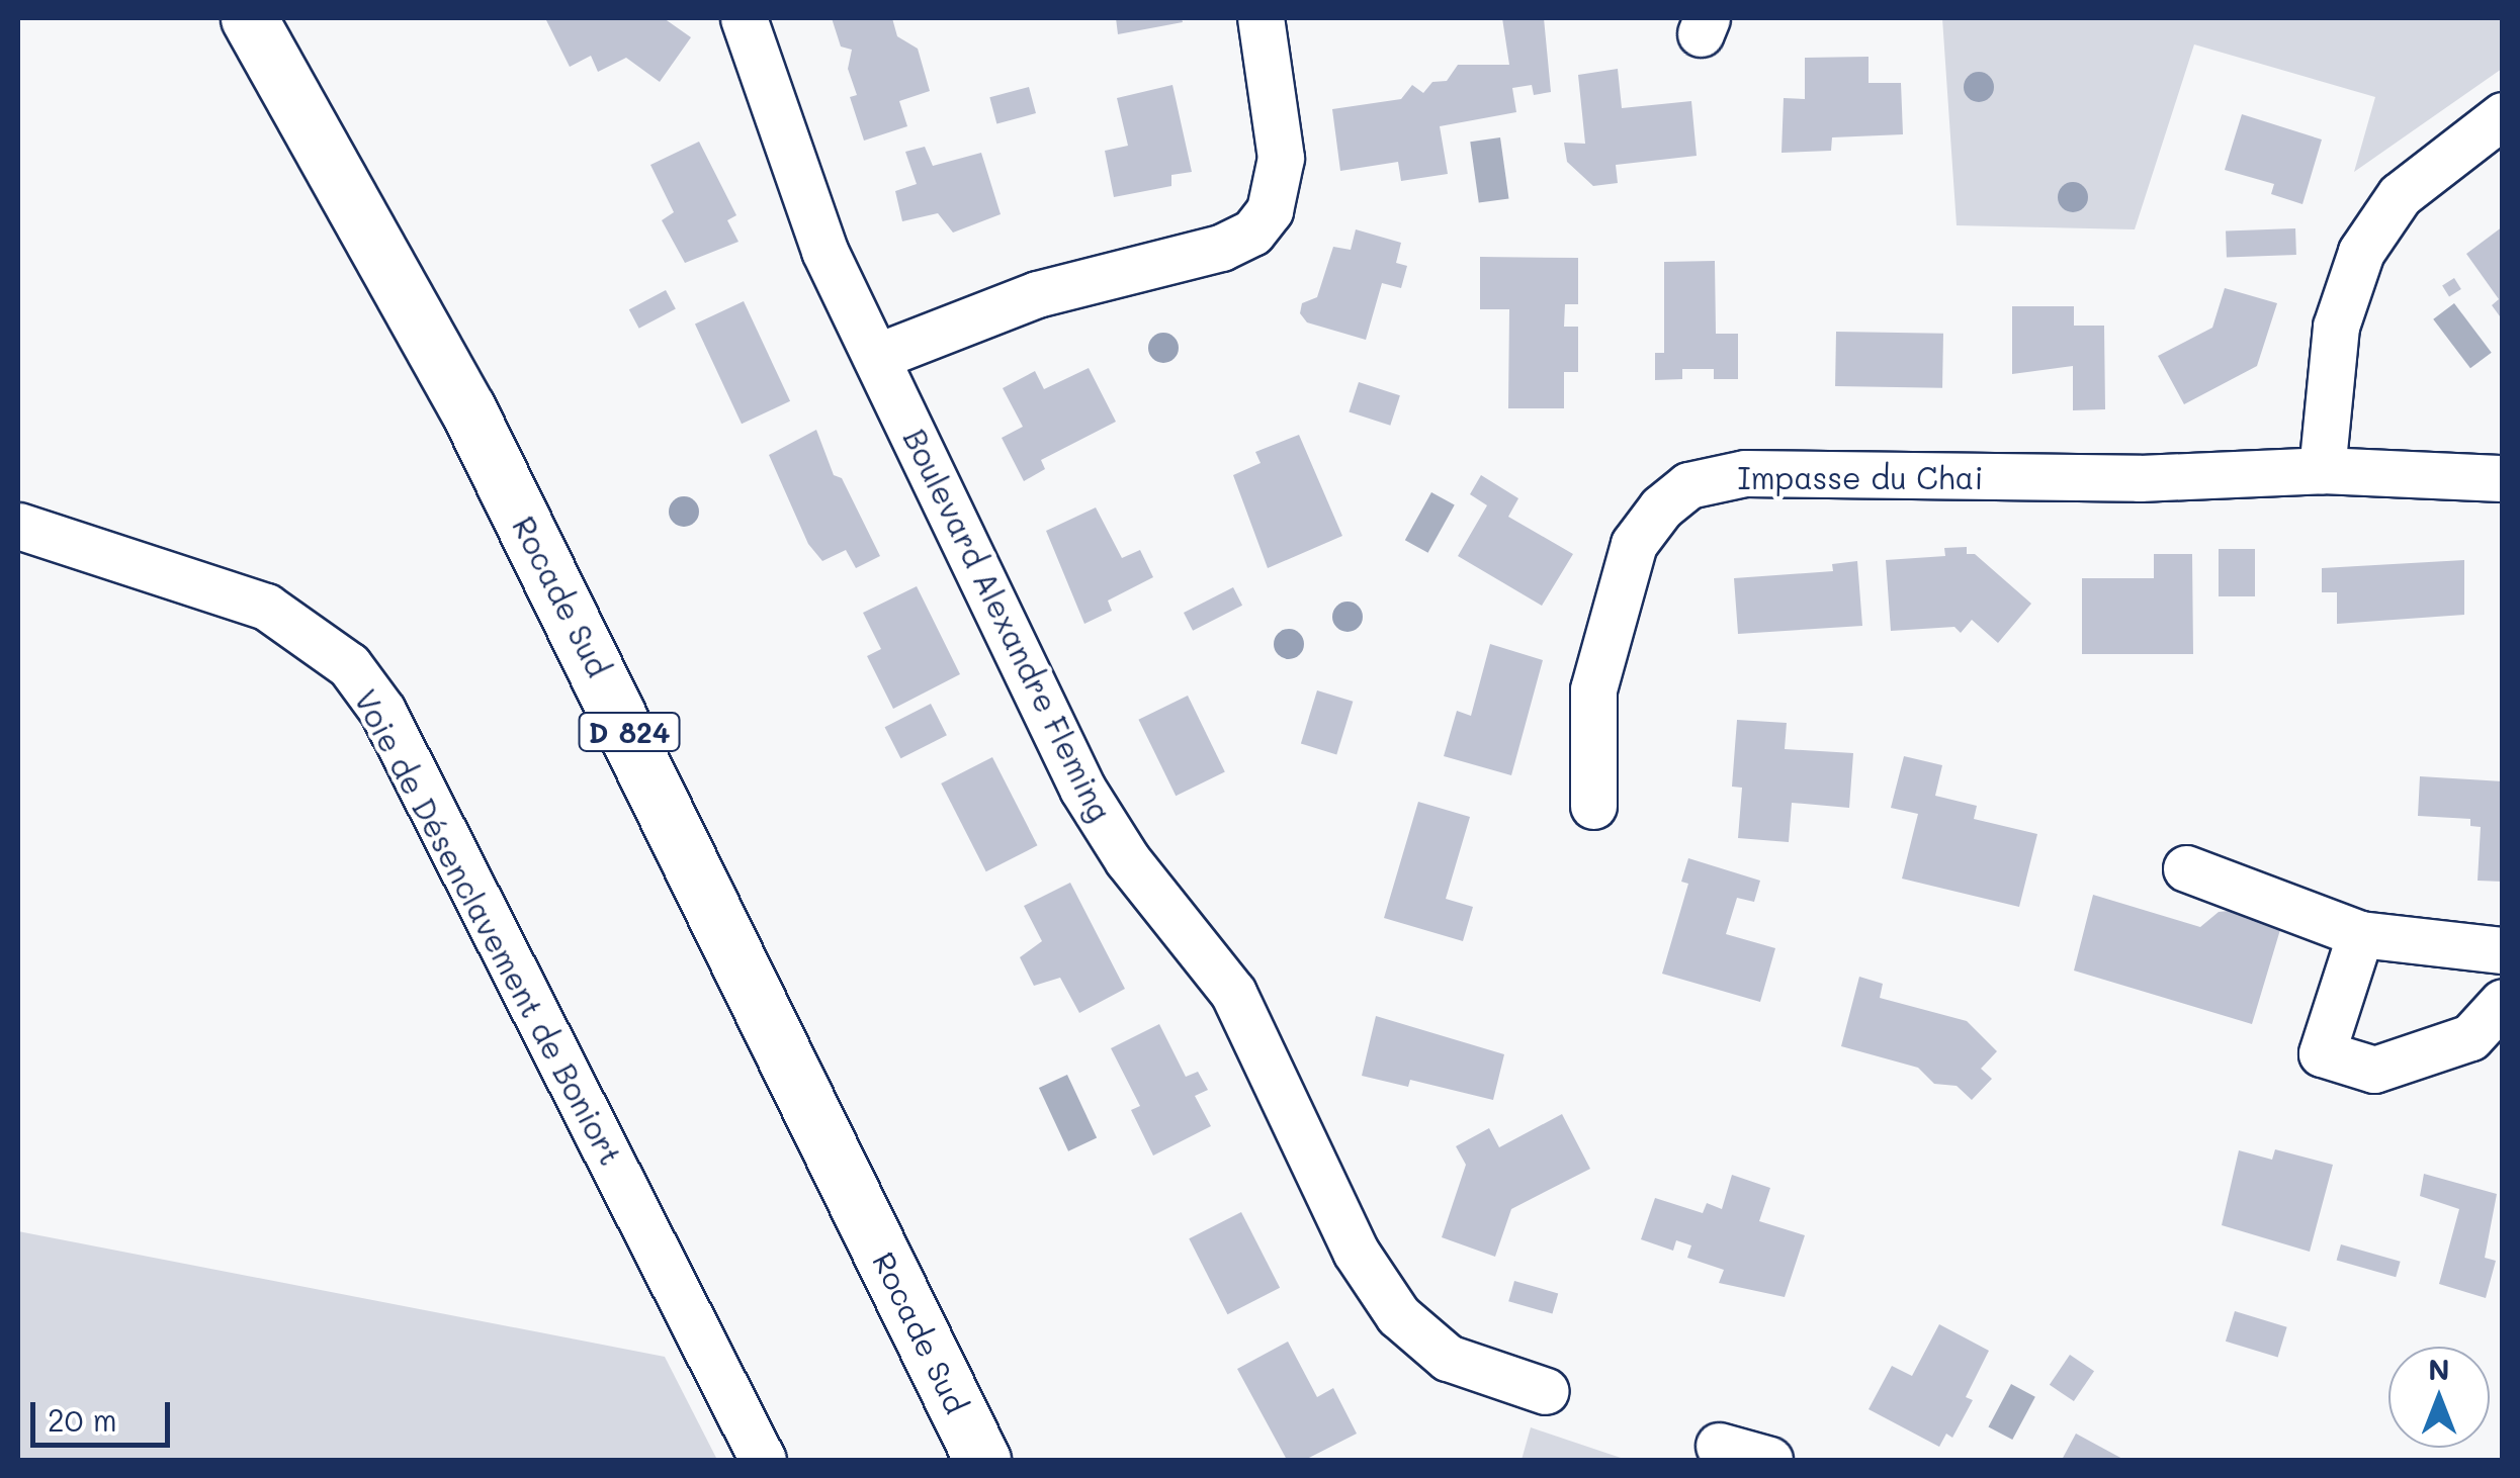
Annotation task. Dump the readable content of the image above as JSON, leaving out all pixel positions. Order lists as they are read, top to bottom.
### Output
{
  "streets": {
    "main road": ["Rocade Sud", "D 824"],
    "street": ["Impasse du Chai", "Boulevard Alexandre Fleming", "Voie de Désenclavement de Boniort"]
  },
  "scale_bar": "20 m",
  "north": "top"
}
